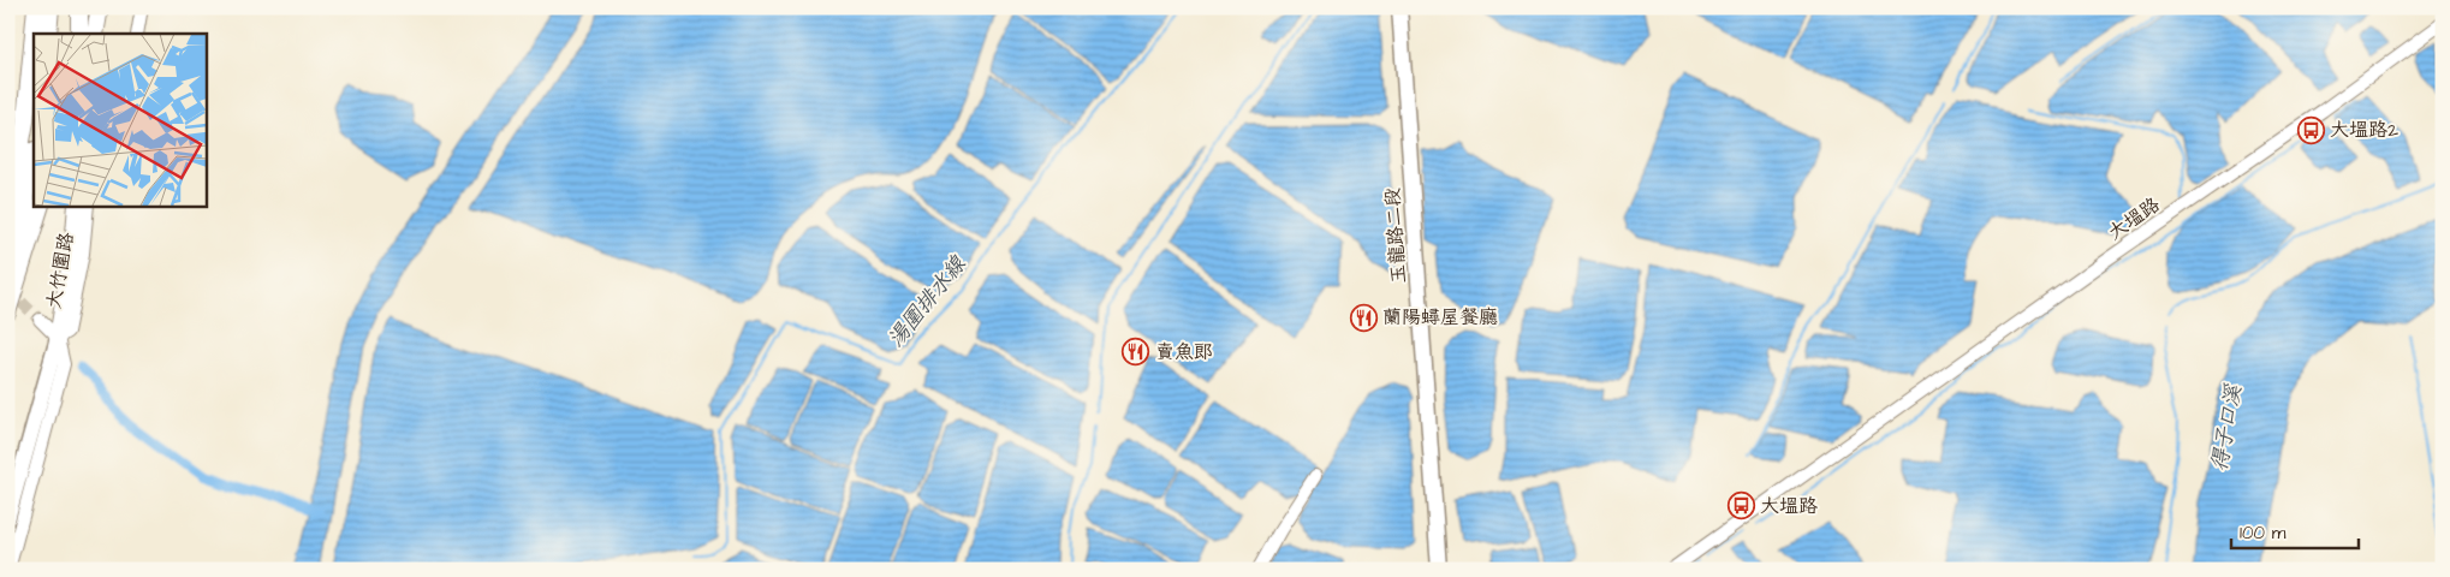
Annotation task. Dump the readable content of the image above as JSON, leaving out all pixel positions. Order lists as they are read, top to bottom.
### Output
{
  "streets": {
    "main road": ["玉龍路二段"],
    "street": ["大塭路", "大竹圍路"]
  },
  "water": ["湯圍排水線", "得子口溪"],
  "places": {
    "bus stop": ["大塭路2", "大塭路"],
    "restaurant": ["蘭陽蟳屋餐廳", "賣魚郎"]
  },
  "scale_bar": "100 m"
}
